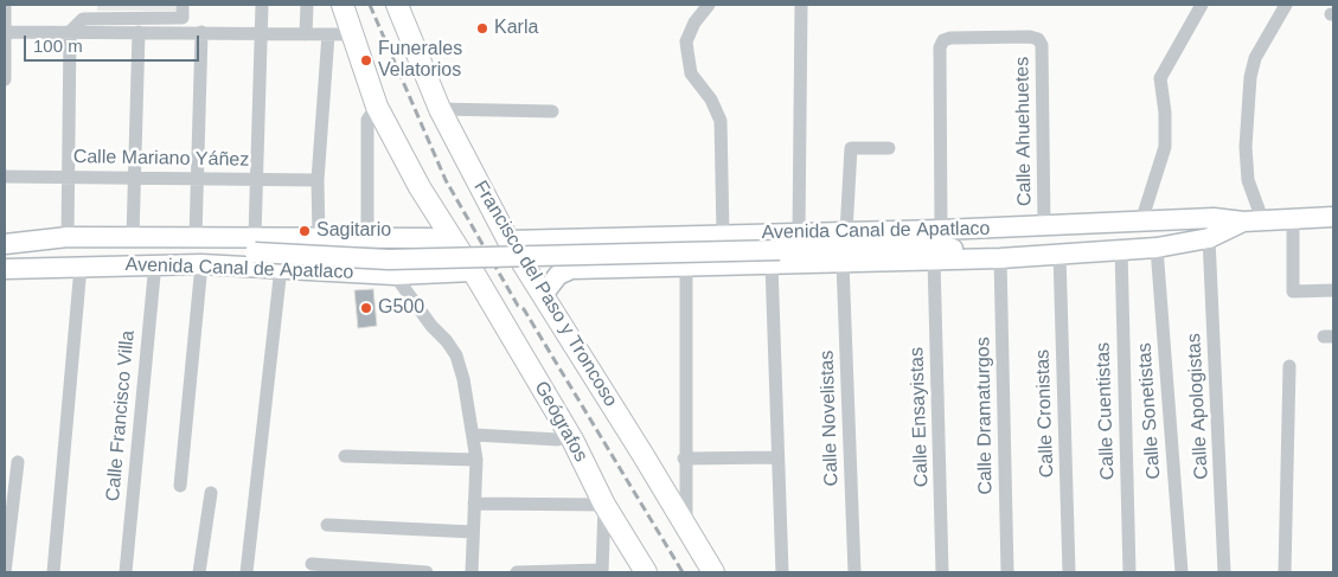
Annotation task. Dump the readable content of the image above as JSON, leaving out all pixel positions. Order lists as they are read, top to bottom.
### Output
{
  "streets": {
    "main road": ["Francisco del Paso y Troncoso", "Geógrafos"],
    "street": [
      "Calle Ahuehuetes",
      "Calle Mariano Yáñez",
      "Avenida Canal de Apatlaco",
      "Calle Apologistas",
      "Calle Cuentistas",
      "Calle Sonetistas",
      "Calle Cronistas",
      "Calle Francisco Villa",
      "Calle Dramaturgos",
      "Calle Ensayistas",
      "Calle Novelistas"
    ]
  },
  "crossings": [
    ["Calle Ahuehuetes", "Avenida Canal de Apatlaco"],
    ["Avenida Canal de Apatlaco", "Francisco del Paso y Troncoso"],
    ["Avenida Canal de Apatlaco", "Calle Apologistas"],
    ["Avenida Canal de Apatlaco", "Calle Cuentistas"],
    ["Avenida Canal de Apatlaco", "Calle Sonetistas"],
    ["Avenida Canal de Apatlaco", "Calle Cronistas"],
    ["Avenida Canal de Apatlaco", "Calle Francisco Villa"],
    ["Avenida Canal de Apatlaco", "Calle Dramaturgos"],
    ["Avenida Canal de Apatlaco", "Calle Ensayistas"],
    ["Avenida Canal de Apatlaco", "Calle Novelistas"],
    ["Avenida Canal de Apatlaco", "Geógrafos"]
  ],
  "places": [
    "Karla",
    "Funerales Velatorios",
    "Sagitario",
    "G500"
  ],
  "scale_bar": "100 m"
}
